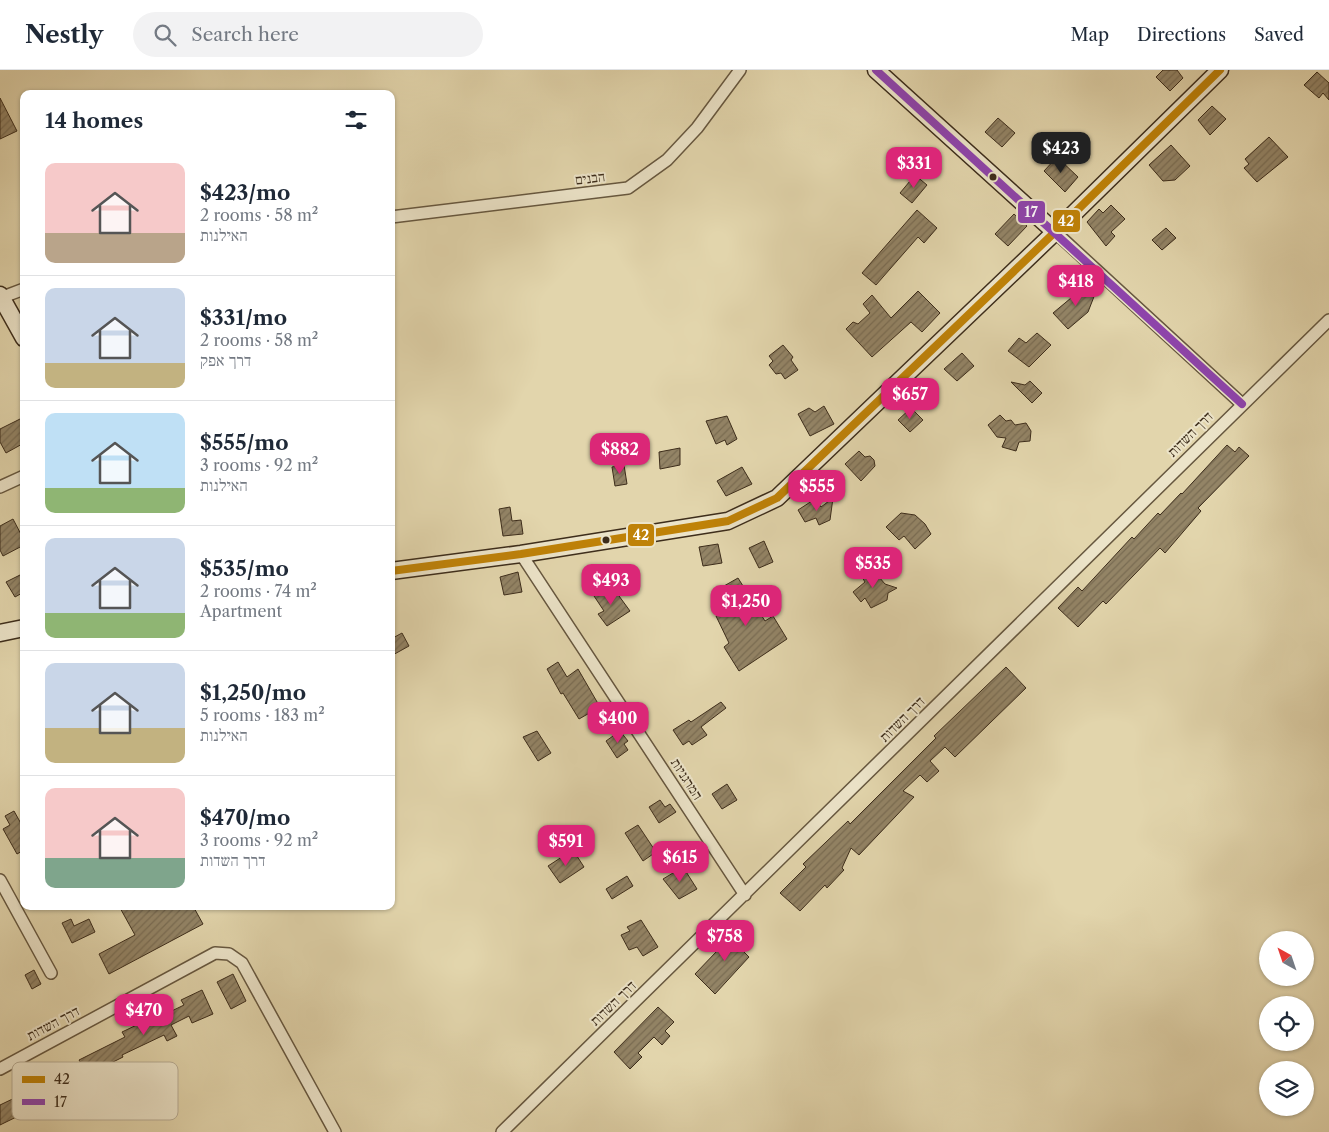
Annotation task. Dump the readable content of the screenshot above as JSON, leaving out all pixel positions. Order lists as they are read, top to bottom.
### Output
{
  "streets": {
    "street": ["הבנים", "דרך השדות", "המרגניות"]
  },
  "crossings": [
    ["דרך השדות", "המרגניות"]
  ],
  "lines": ["transit line 42", "transit line 17"],
  "legend": ["42", "17"],
  "north": "top left",
  "page": {
    "header": "Nestly",
    "search": "Search here",
    "nav": ["Map", "Directions", "Saved"],
    "heading": "14 homes",
    "price": [
      "$423",
      "$331",
      "$418",
      "$657",
      "$882",
      "$555",
      "$535",
      "$493",
      "$1,250",
      "$400",
      "$591",
      "$615",
      "$758",
      "$470"
    ],
    "list": [
      {
        "name": "$423/mo",
        "note": "2 rooms · 58 m² · האילנות"
      },
      {
        "name": "$331/mo",
        "note": "2 rooms · 58 m² · דרך אפק"
      },
      {
        "name": "$555/mo",
        "note": "3 rooms · 92 m² · האילנות"
      },
      {
        "name": "$535/mo",
        "note": "2 rooms · 74 m² · Apartment"
      },
      {
        "name": "$1,250/mo",
        "note": "5 rooms · 183 m² · האילנות"
      },
      {
        "name": "$470/mo",
        "note": "3 rooms · 92 m² · דרך השדות"
      }
    ]
  }
}
